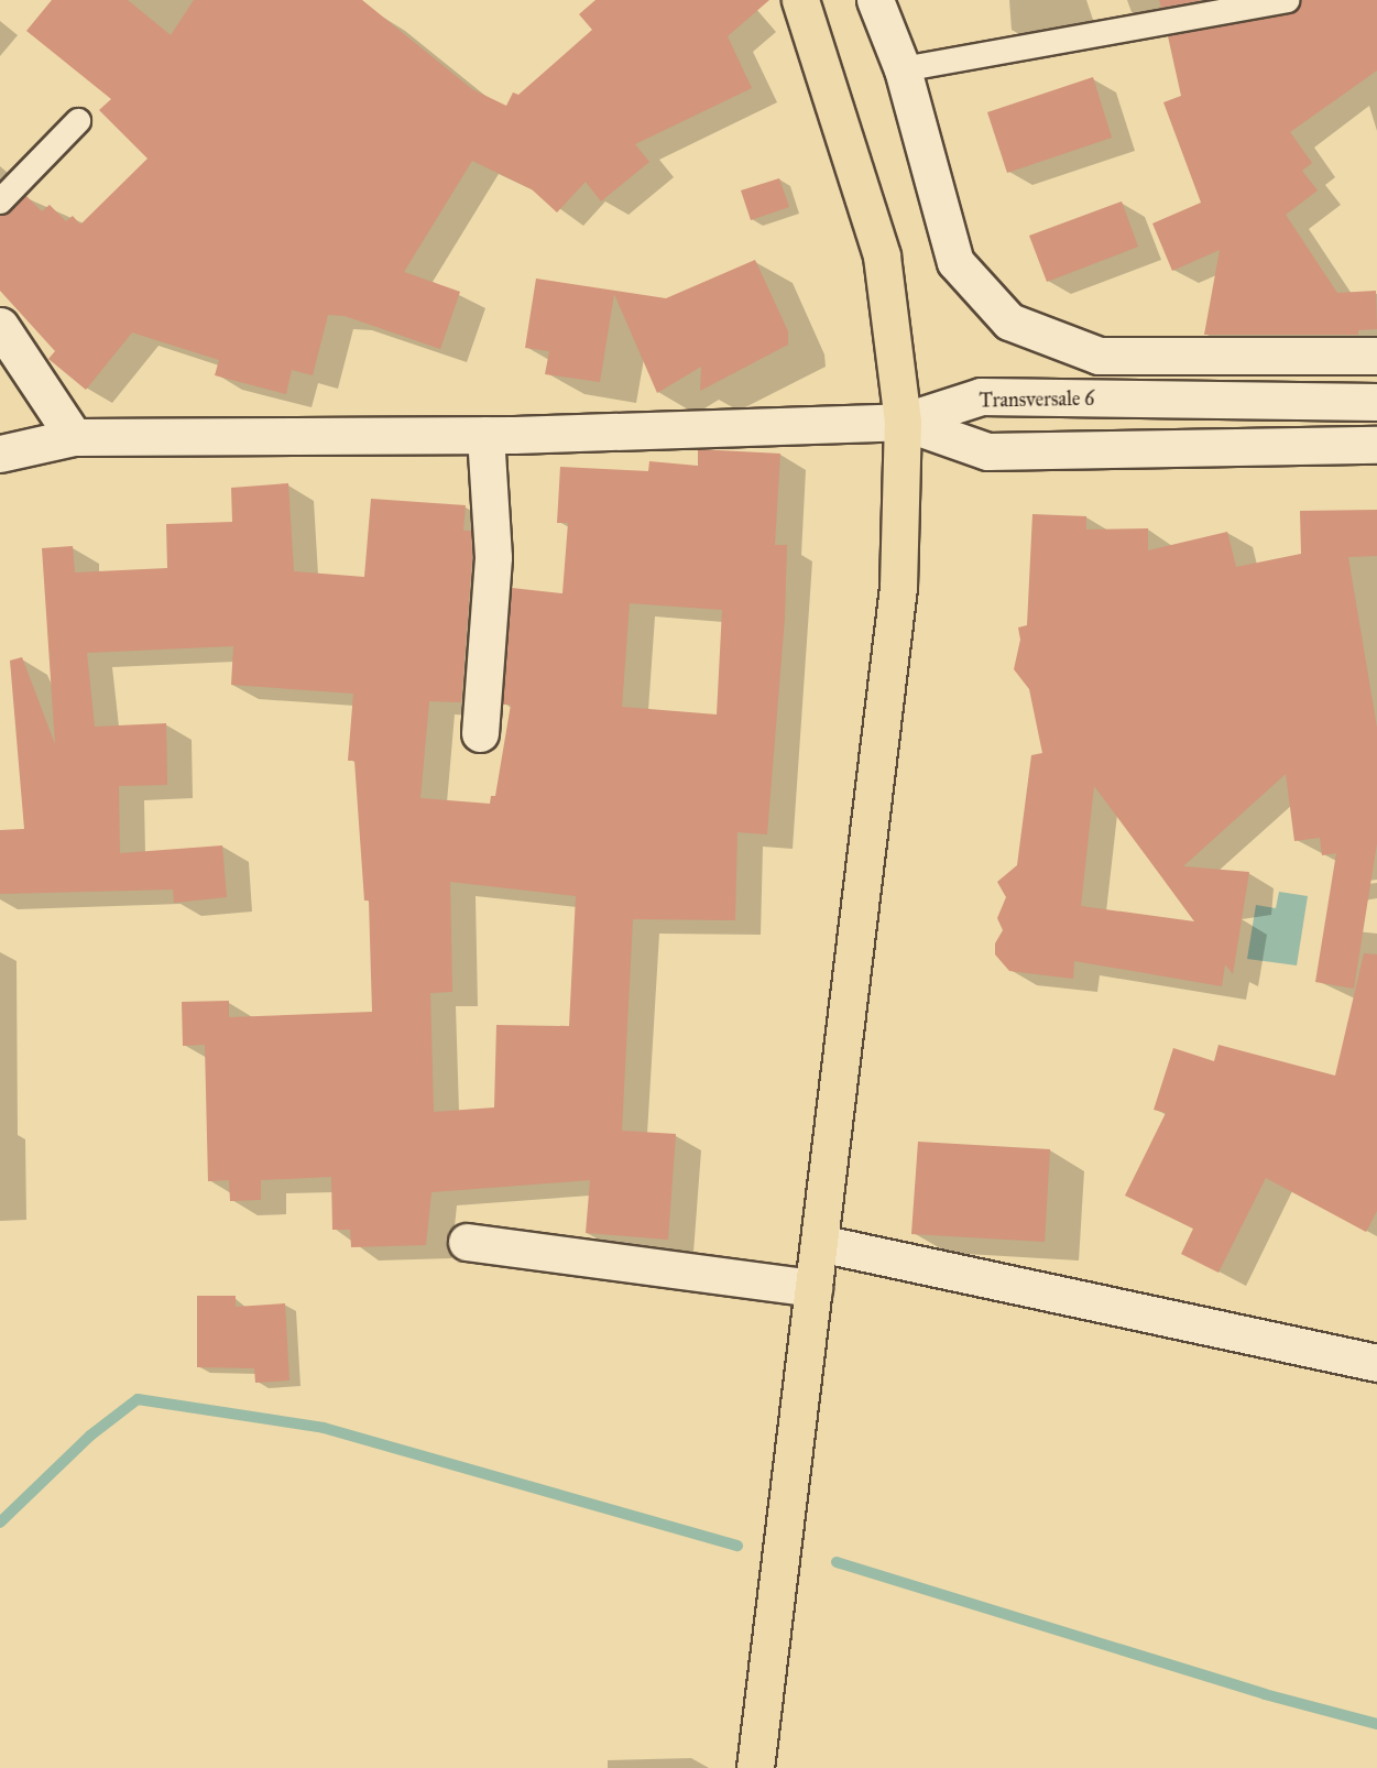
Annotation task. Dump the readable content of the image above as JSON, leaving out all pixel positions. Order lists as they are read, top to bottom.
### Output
{
  "streets": {
    "street": ["Transversale 6"]
  }
}
